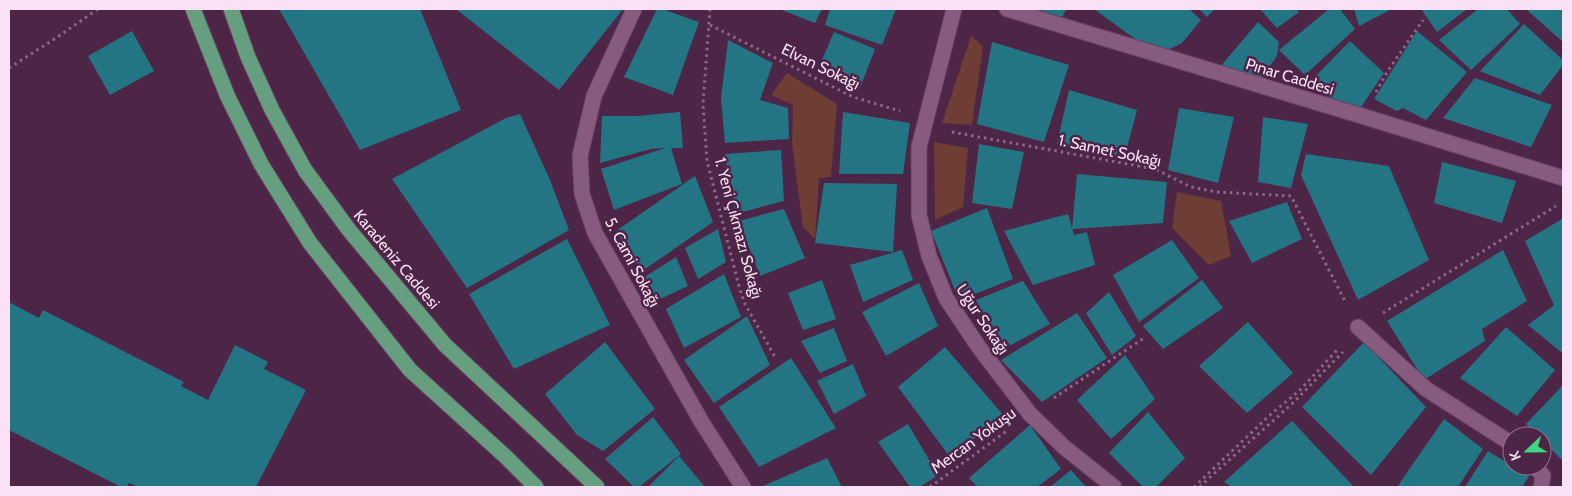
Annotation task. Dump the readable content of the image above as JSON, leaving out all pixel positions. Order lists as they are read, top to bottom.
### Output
{
  "streets": {
    "main road": ["Karadeniz Caddesi"],
    "street": ["Pınar Caddesi", "5. Cami Sokağı", "Uğur Sokağı"],
    "path": [
      "Elvan Sokağı",
      "1. Samet Sokağı",
      "1. Yeni Çıkmazı Sokağı",
      "Mercan Yokuşu"
    ]
  },
  "crossings": [
    ["Elvan Sokağı", "1. Samet Sokağı"],
    ["Elvan Sokağı", "1. Yeni Çıkmazı Sokağı"],
    ["Elvan Sokağı", "Uğur Sokağı"],
    ["1. Samet Sokağı", "Uğur Sokağı"],
    ["Uğur Sokağı", "Mercan Yokuşu"]
  ],
  "north": "left"
}
